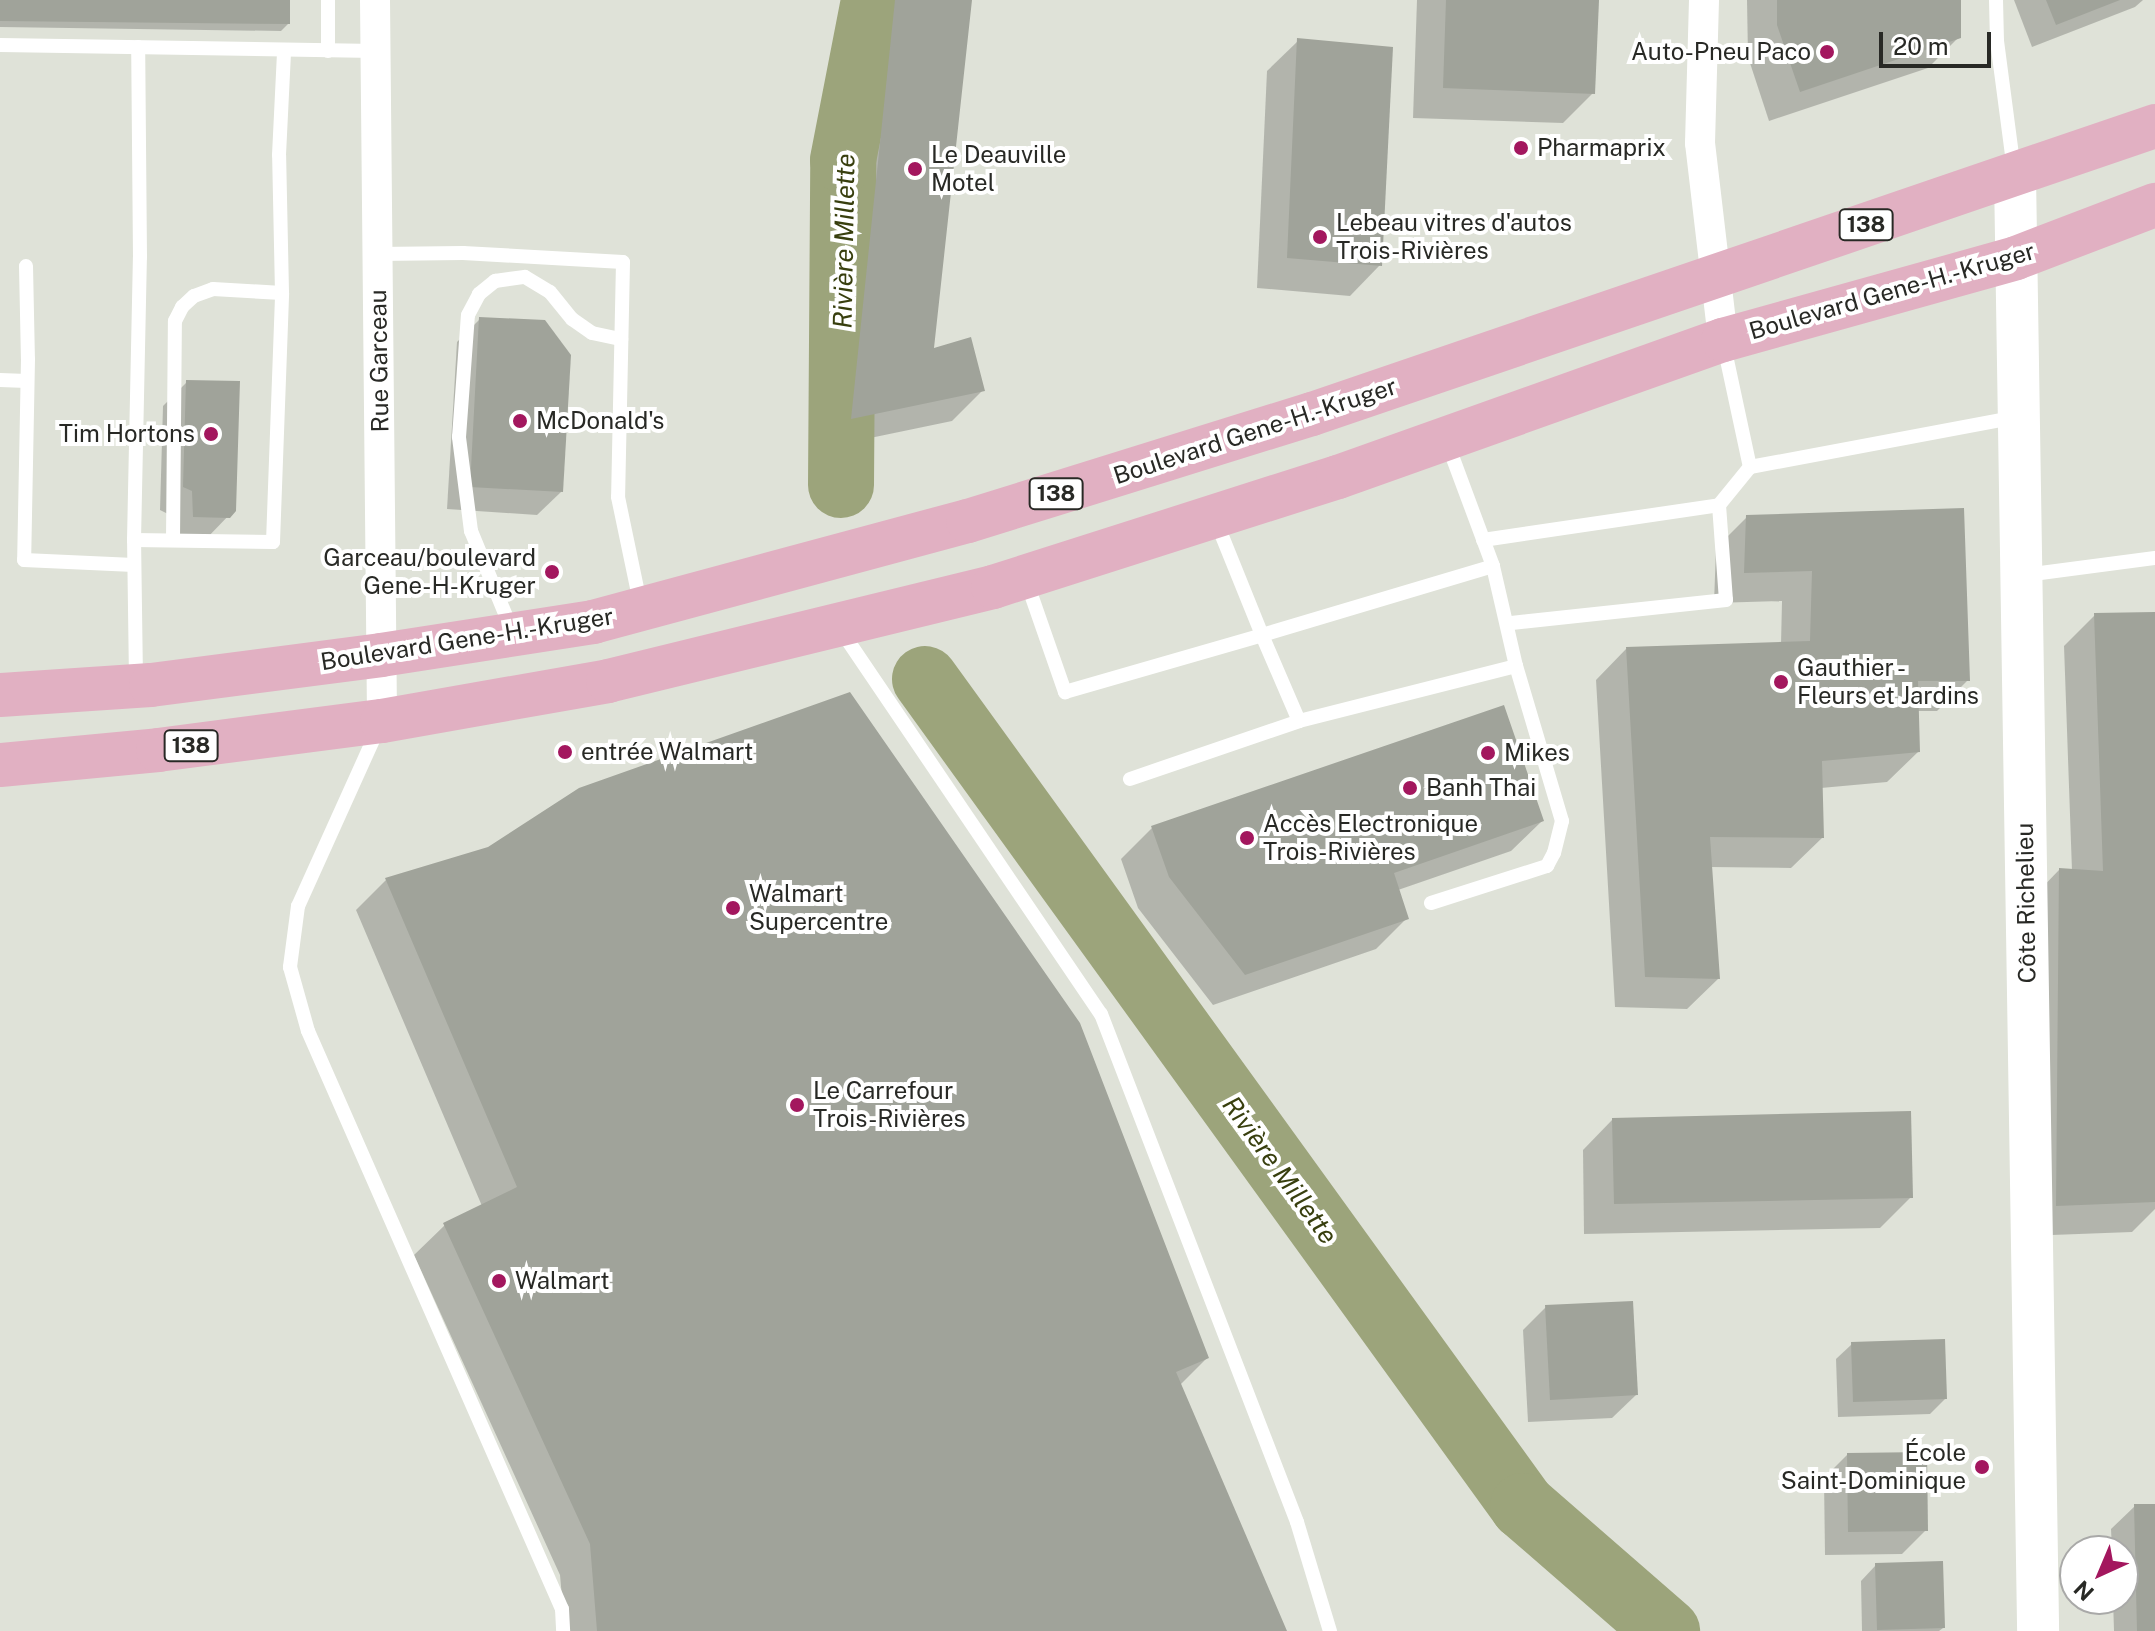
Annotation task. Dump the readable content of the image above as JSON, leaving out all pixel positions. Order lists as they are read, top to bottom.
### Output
{
  "streets": {
    "main road": ["138", "Boulevard Gene-H.-Kruger"],
    "street": ["Rue Garceau", "Côte Richelieu"]
  },
  "crossings": [
    ["Boulevard Gene-H.-Kruger", "Rue Garceau"],
    ["Boulevard Gene-H.-Kruger", "Côte Richelieu"]
  ],
  "water": ["Rivière Millette"],
  "places": [
    "Auto-Pneu Paco",
    "Pharmaprix",
    "Le Deauville Motel",
    "Lebeau vitres d'autos Trois-Rivières",
    "McDonald's",
    "Tim Hortons",
    "Garceau/boulevard Gene-H-Kruger",
    "Gauthier - Fleurs et Jardins",
    "entrée Walmart",
    "Mikes",
    "Banh Thai",
    "Accès Electronique Trois-Rivières",
    "Walmart Supercentre",
    "Le Carrefour Trois-Rivières",
    "Walmart",
    "École Saint-Dominique"
  ],
  "scale_bar": "20 m",
  "north": "bottom left"
}
